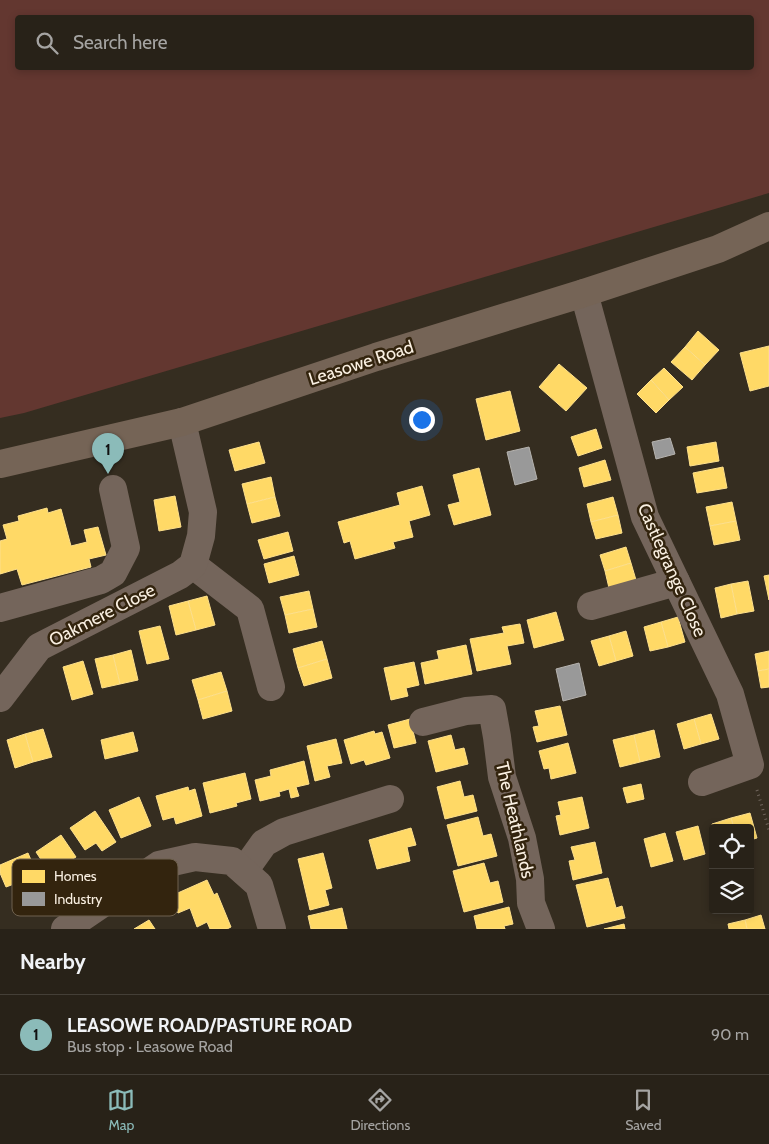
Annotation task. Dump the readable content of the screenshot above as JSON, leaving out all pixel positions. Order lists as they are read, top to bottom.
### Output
{
  "streets": {
    "main road": ["Leasowe Road"],
    "street": ["Castlegrange Close", "Oakmere Close", "The Heathlands"]
  },
  "crossings": [
    ["Leasowe Road", "Castlegrange Close"]
  ],
  "legend": ["Homes", "Industry"],
  "page": {
    "search": "Search here",
    "pins": "1",
    "heading": "Nearby",
    "list": [
      {
        "mark": "1",
        "name": "LEASOWE ROAD/PASTURE ROAD",
        "note": "Bus stop · Leasowe Road",
        "value": "90 m"
      }
    ],
    "nav": ["Map", "Directions", "Saved"]
  }
}
